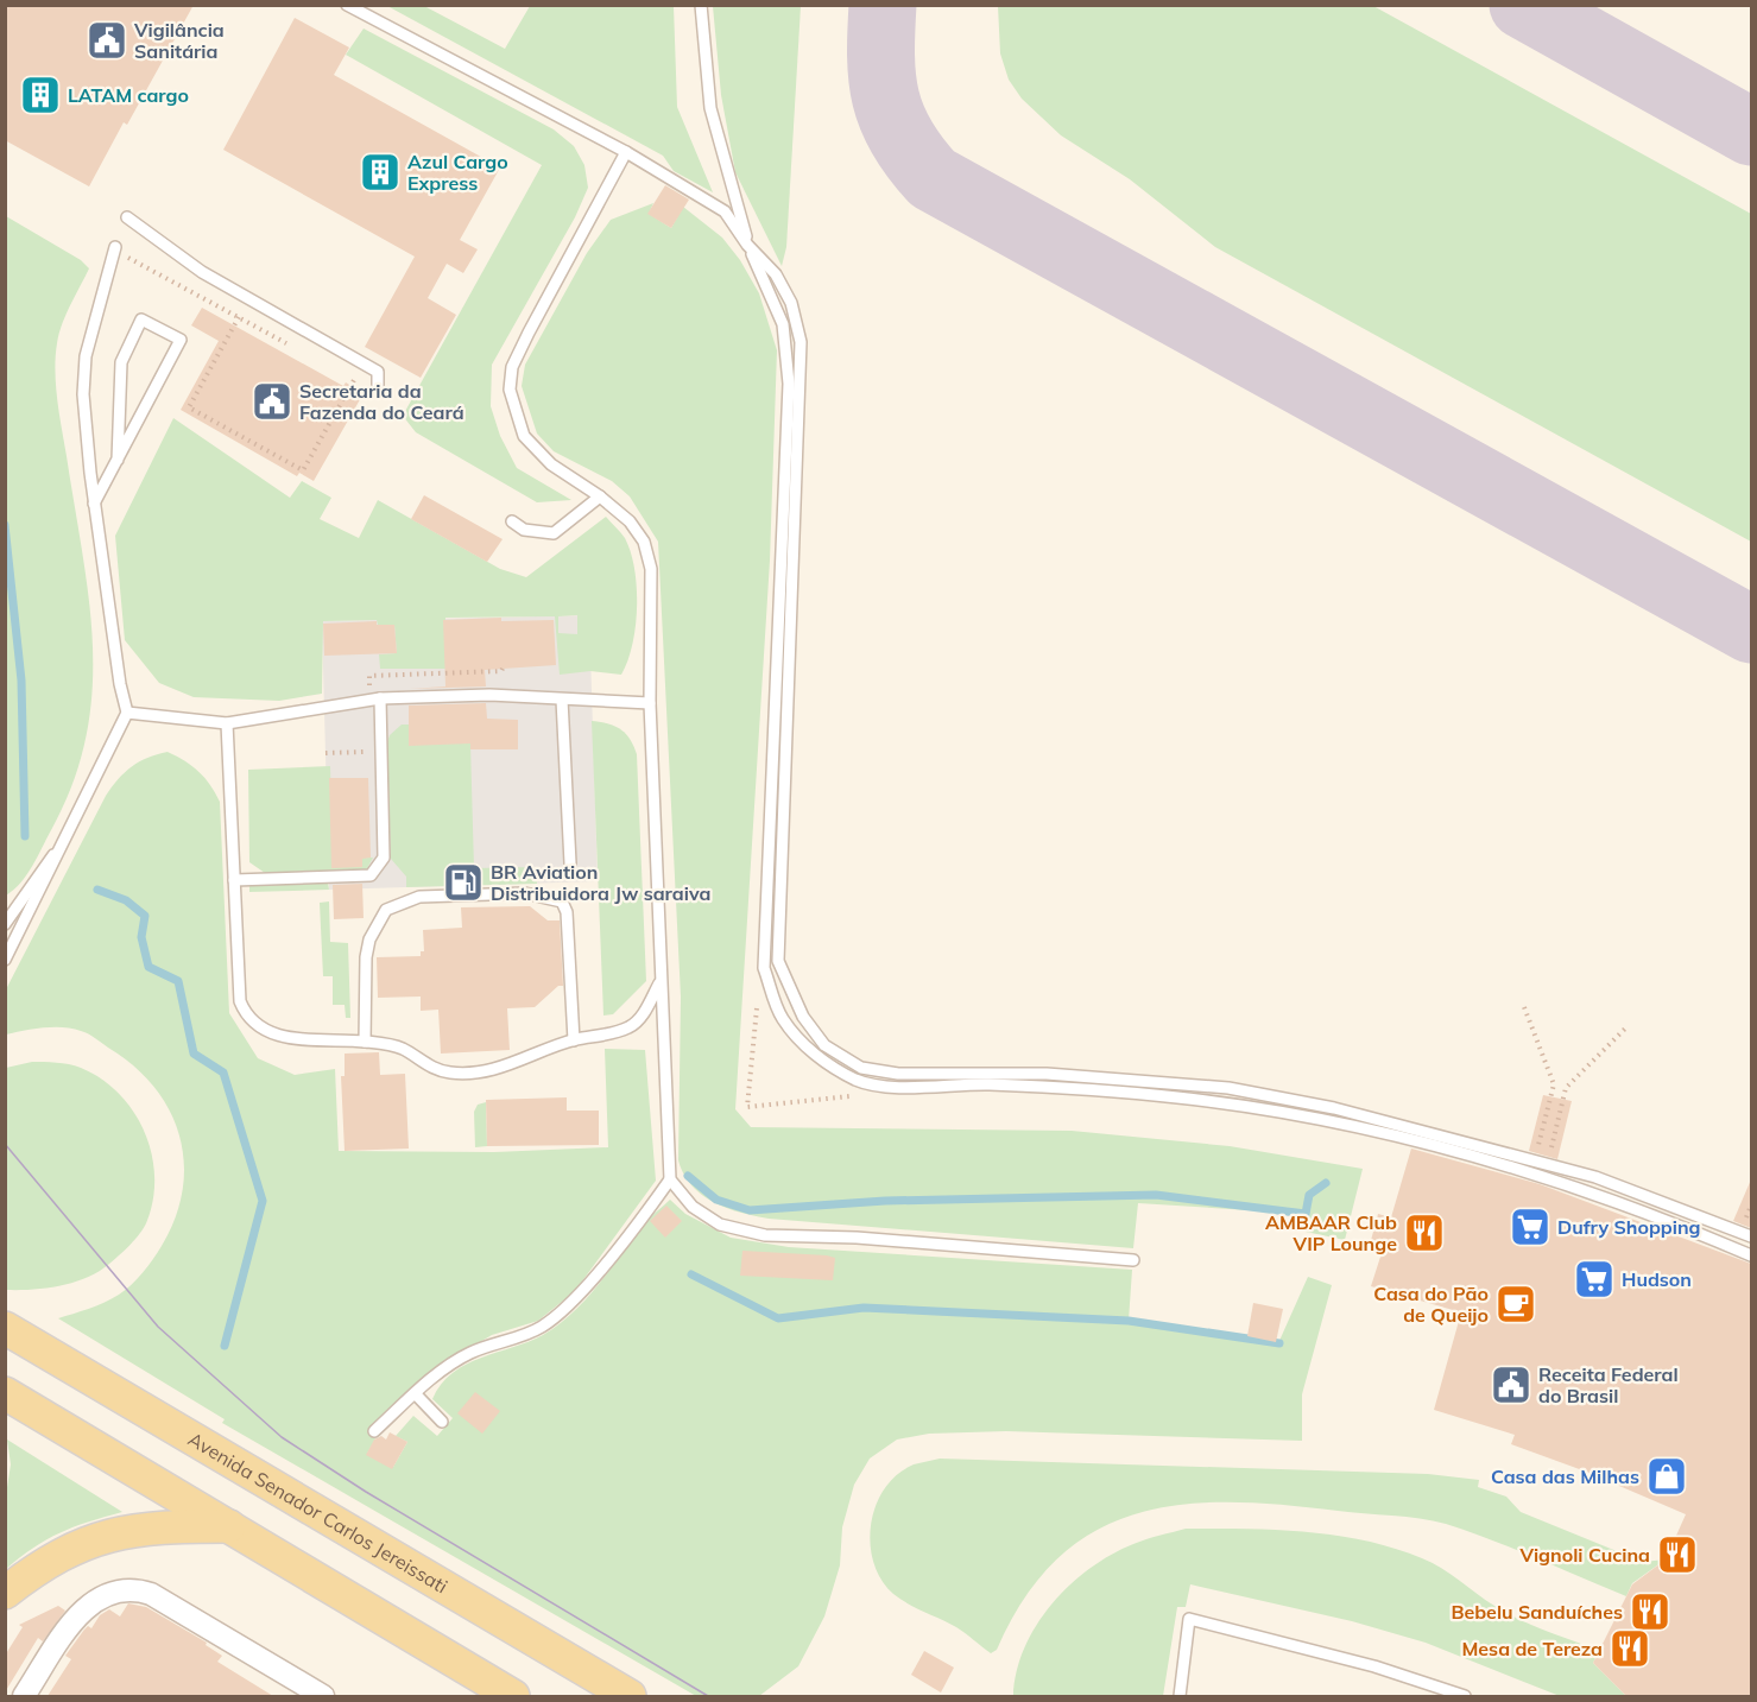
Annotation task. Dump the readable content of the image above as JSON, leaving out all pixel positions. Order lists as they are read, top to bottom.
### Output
{
  "streets": {
    "main road": ["Avenida Senador Carlos Jereissati"]
  },
  "places": {
    "public building": ["Vigilância Sanitária", "Secretaria da Fazenda do Ceará", "Receita Federal do Brasil"],
    "building": ["LATAM cargo", "Azul Cargo Express"],
    "fuel station": ["BR Aviation Distribuidora Jw saraiva"],
    "supermarket": ["Dufry Shopping", "Hudson"],
    "restaurant": [
      "AMBAAR Club VIP Lounge",
      "Vignoli Cucina",
      "Bebelu Sanduíches",
      "Mesa de Tereza"
    ],
    "cafe": ["Casa do Pão de Queijo"],
    "shop": ["Casa das Milhas"]
  }
}
